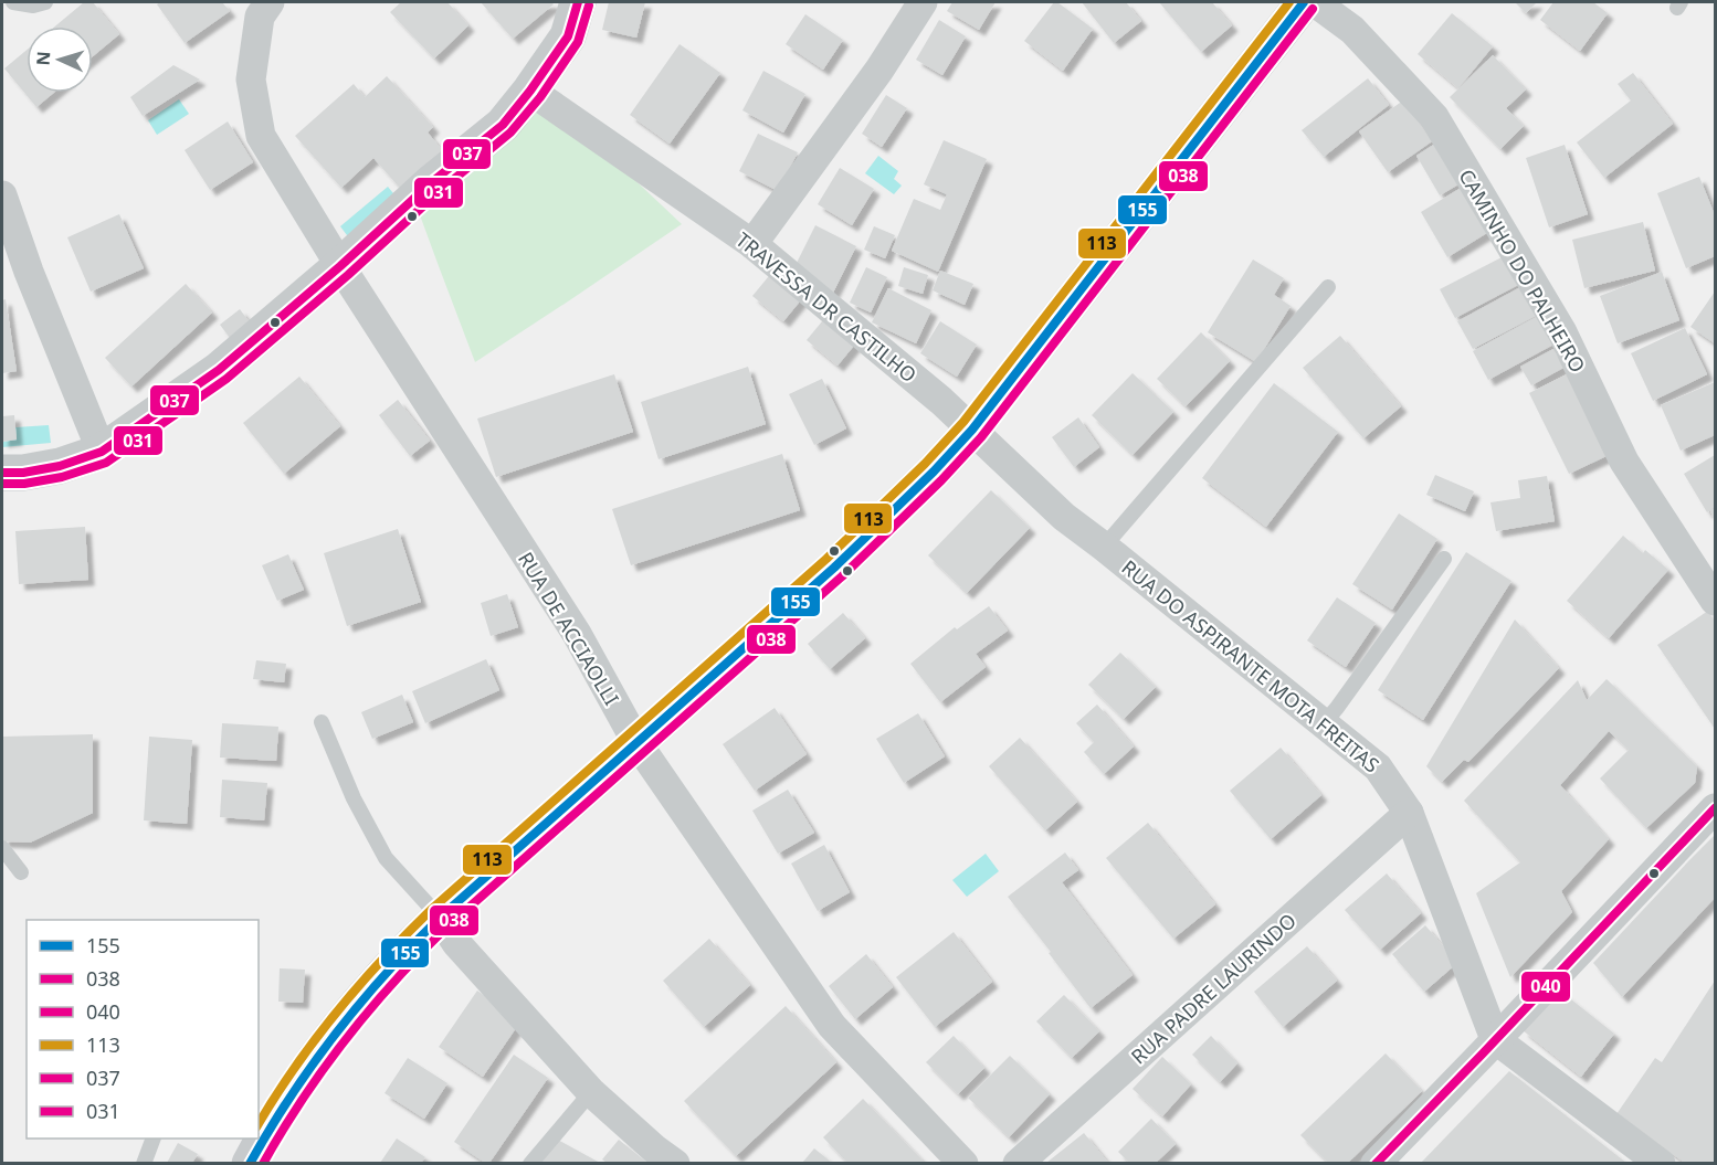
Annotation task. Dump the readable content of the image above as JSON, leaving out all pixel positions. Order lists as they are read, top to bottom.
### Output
{
  "streets": {
    "street": [
      "CAMINHO DO PALHEIRO",
      "TRAVESSA DR CASTILHO",
      "RUA DE ACCIAOLLI",
      "RUA DO ASPIRANTE MOTA FREITAS",
      "RUA PADRE LAURINDO"
    ]
  },
  "crossings": [
    ["TRAVESSA DR CASTILHO", "RUA DO ASPIRANTE MOTA FREITAS"],
    ["RUA DO ASPIRANTE MOTA FREITAS", "RUA PADRE LAURINDO"]
  ],
  "lines": [
    "transit line 155",
    "transit line 113",
    "transit line 037",
    "transit line 031",
    "transit line 038",
    "transit line 040"
  ],
  "legend": [
    "155",
    "038",
    "040",
    "113",
    "037",
    "031"
  ],
  "north": "left"
}
